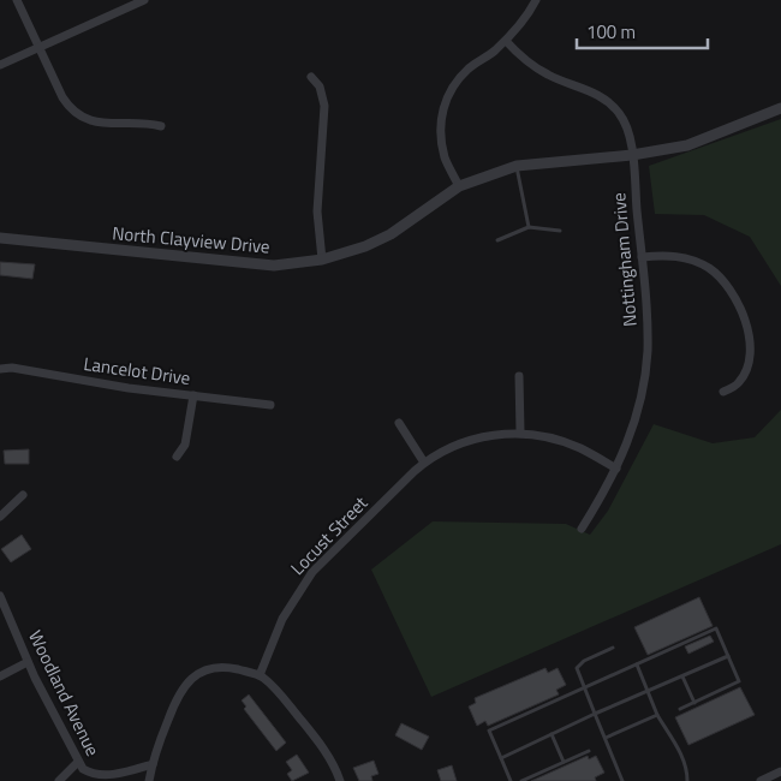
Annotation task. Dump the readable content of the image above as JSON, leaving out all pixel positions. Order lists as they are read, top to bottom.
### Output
{
  "streets": {
    "street": [
      "North Clayview Drive",
      "Nottingham Drive",
      "Lancelot Drive",
      "Locust Street",
      "Woodland Avenue"
    ]
  },
  "crossings": [
    ["North Clayview Drive", "Nottingham Drive"],
    ["Nottingham Drive", "Locust Street"]
  ],
  "scale_bar": "100 m"
}
